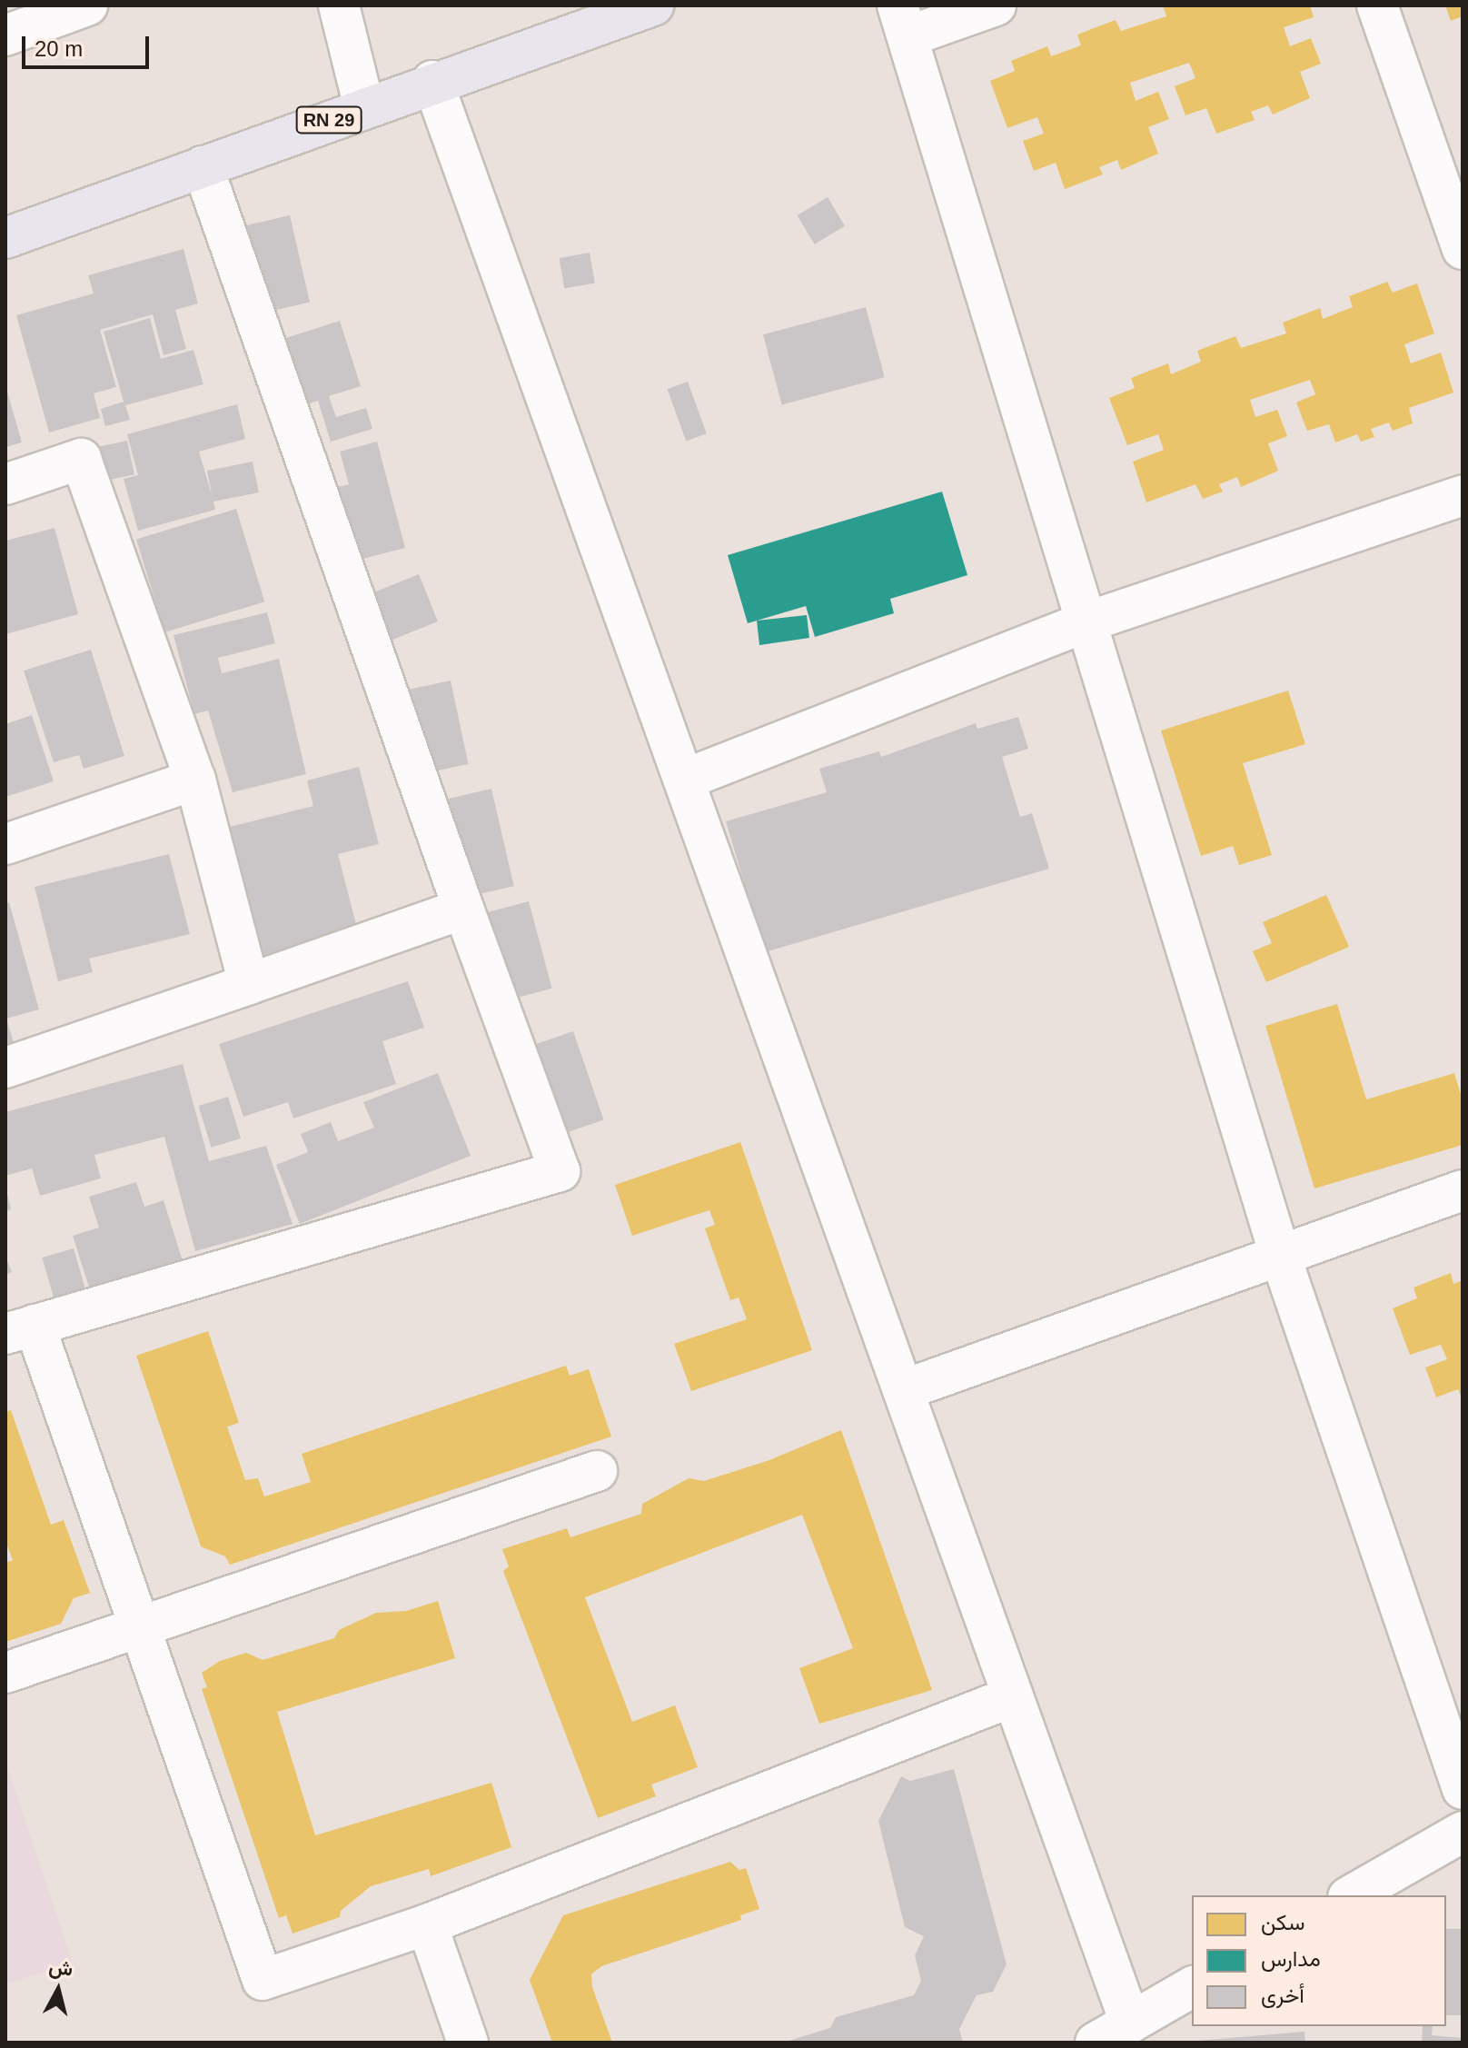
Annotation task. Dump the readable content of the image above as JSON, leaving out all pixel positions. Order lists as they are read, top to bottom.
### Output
{
  "streets": {
    "main road": ["RN 29"]
  },
  "legend": ["سكن", "مدارس", "أخرى"],
  "scale_bar": "20 m",
  "north": "top"
}
